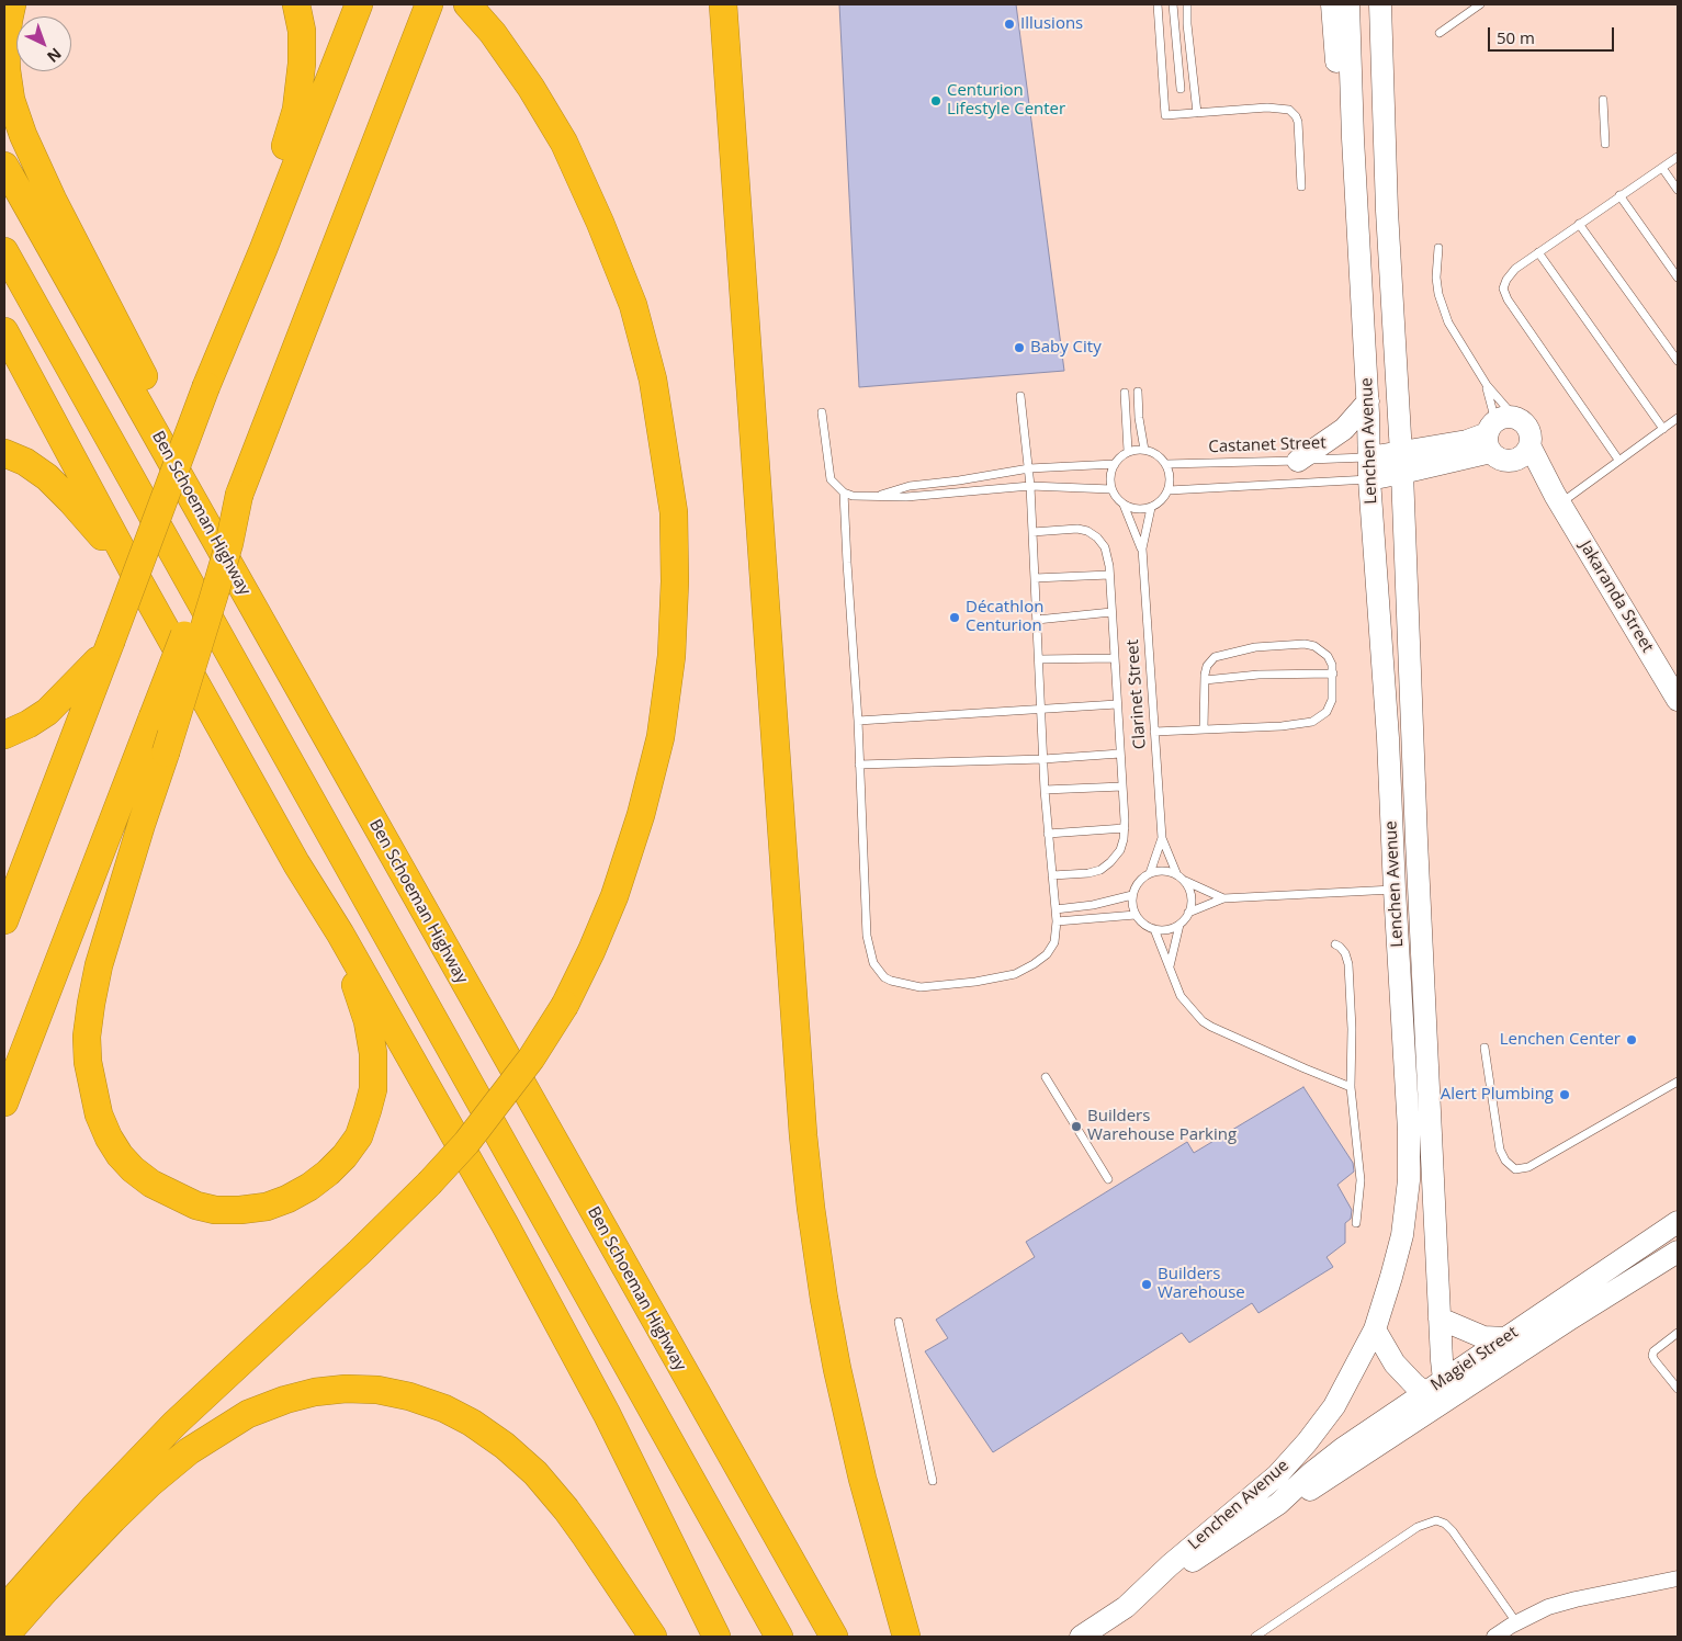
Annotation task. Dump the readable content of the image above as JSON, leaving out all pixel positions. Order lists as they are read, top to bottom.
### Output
{
  "streets": {
    "highway": ["Ben Schoeman Highway"],
    "main road": ["Lenchen Avenue", "Jakaranda Street", "Magiel Street"],
    "lane": ["Castanet Street", "Clarinet Street"]
  },
  "crossings": [
    ["Lenchen Avenue", "Castanet Street"],
    ["Lenchen Avenue", "Clarinet Street"],
    ["Lenchen Avenue", "Magiel Street"],
    ["Castanet Street", "Clarinet Street"]
  ],
  "places": [
    "Illusions",
    "Centurion Lifestyle Center",
    "Baby City",
    "Décathlon Centurion",
    "Lenchen Center",
    "Alert Plumbing",
    "Builders Warehouse Parking",
    "Builders Warehouse"
  ],
  "scale_bar": "50 m",
  "north": "bottom right"
}
